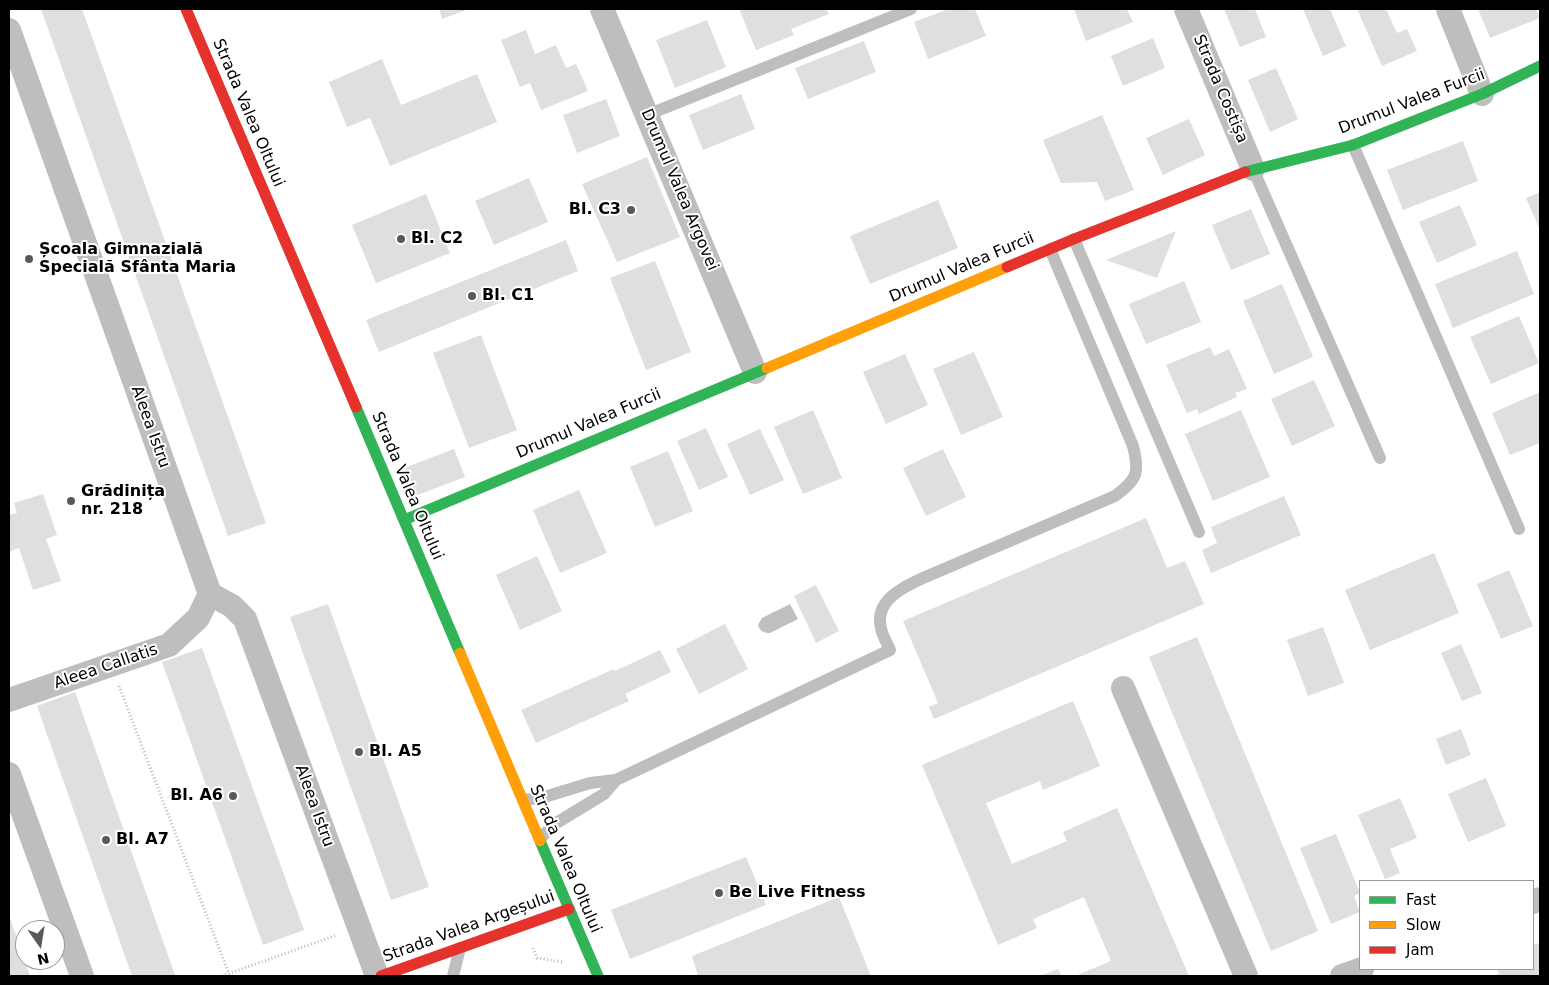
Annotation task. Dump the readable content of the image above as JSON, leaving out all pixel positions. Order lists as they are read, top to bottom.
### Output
{
  "streets": {
    "main road": ["Drumul Valea Furcii", "Strada Valea Oltului", "Strada Valea Argeșului"],
    "street": [
      "Strada Costișa",
      "Drumul Valea Argovei",
      "Aleea Istru",
      "Aleea Callatis"
    ]
  },
  "crossings": [
    ["Strada Costișa", "Drumul Valea Furcii"],
    ["Drumul Valea Furcii", "Strada Valea Oltului"],
    ["Drumul Valea Furcii", "Drumul Valea Argovei"],
    ["Strada Valea Oltului", "Strada Valea Argeșului"],
    ["Aleea Istru", "Aleea Callatis"]
  ],
  "places": [
    "Bl. C3",
    "Bl. C2",
    "Școala Gimnazială Specială Sfânta Maria",
    "Bl. C1",
    "Grădinița nr. 218",
    "Bl. A5",
    "Bl. A6",
    "Bl. A7",
    "Be Live Fitness"
  ],
  "legend": ["Fast", "Slow", "Jam"],
  "north": "bottom"
}
